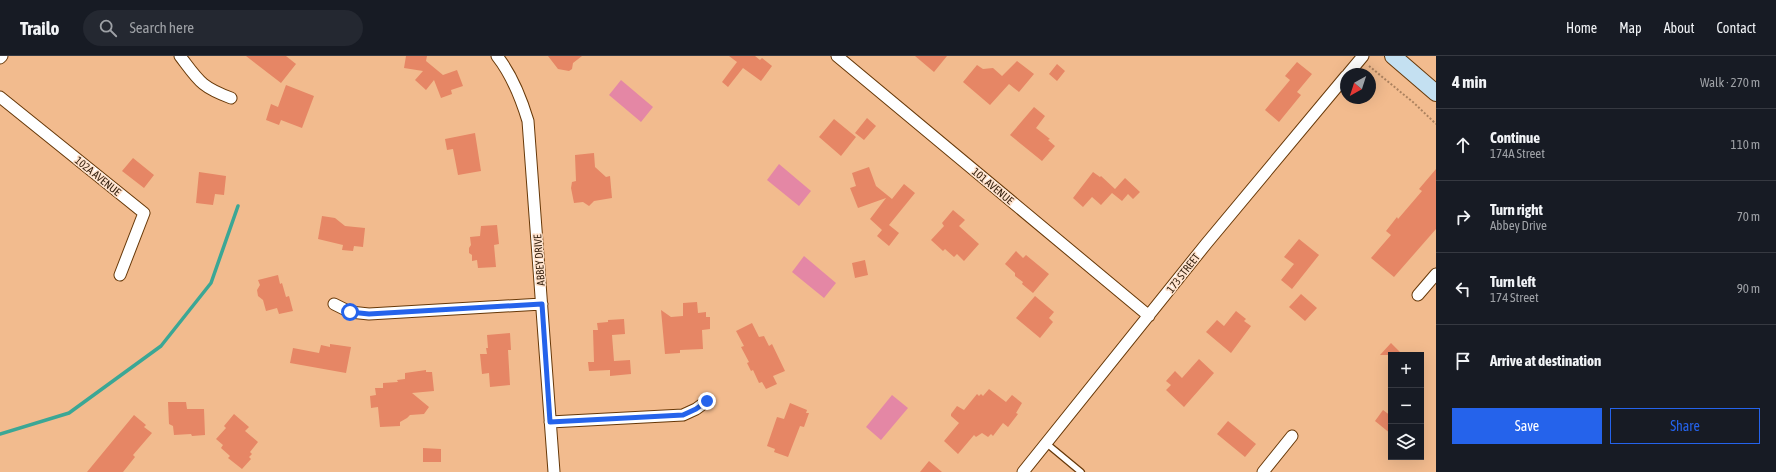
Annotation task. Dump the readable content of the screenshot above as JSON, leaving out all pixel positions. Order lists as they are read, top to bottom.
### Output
{
  "streets": {
    "street": [
      "102A AVENUE",
      "101 AVENUE",
      "ABBEY DRIVE",
      "173 STREET"
    ]
  },
  "crossings": [
    ["101 AVENUE", "173 STREET"]
  ],
  "north": "bottom left",
  "page": {
    "header": "Trailo",
    "search": "Search here",
    "nav": [
      "Home",
      "Map",
      "About",
      "Contact"
    ],
    "heading": ["4 min", "Walk · 270 m"],
    "list": [
      ["Continue", "174A Street", "110 m"],
      ["Turn right", "Abbey Drive", "70 m"],
      ["Turn left", "174 Street", "90 m"],
      "Arrive at destination"
    ],
    "map_buttons": ["+", "−"],
    "buttons": ["Save", "Share"]
  }
}
